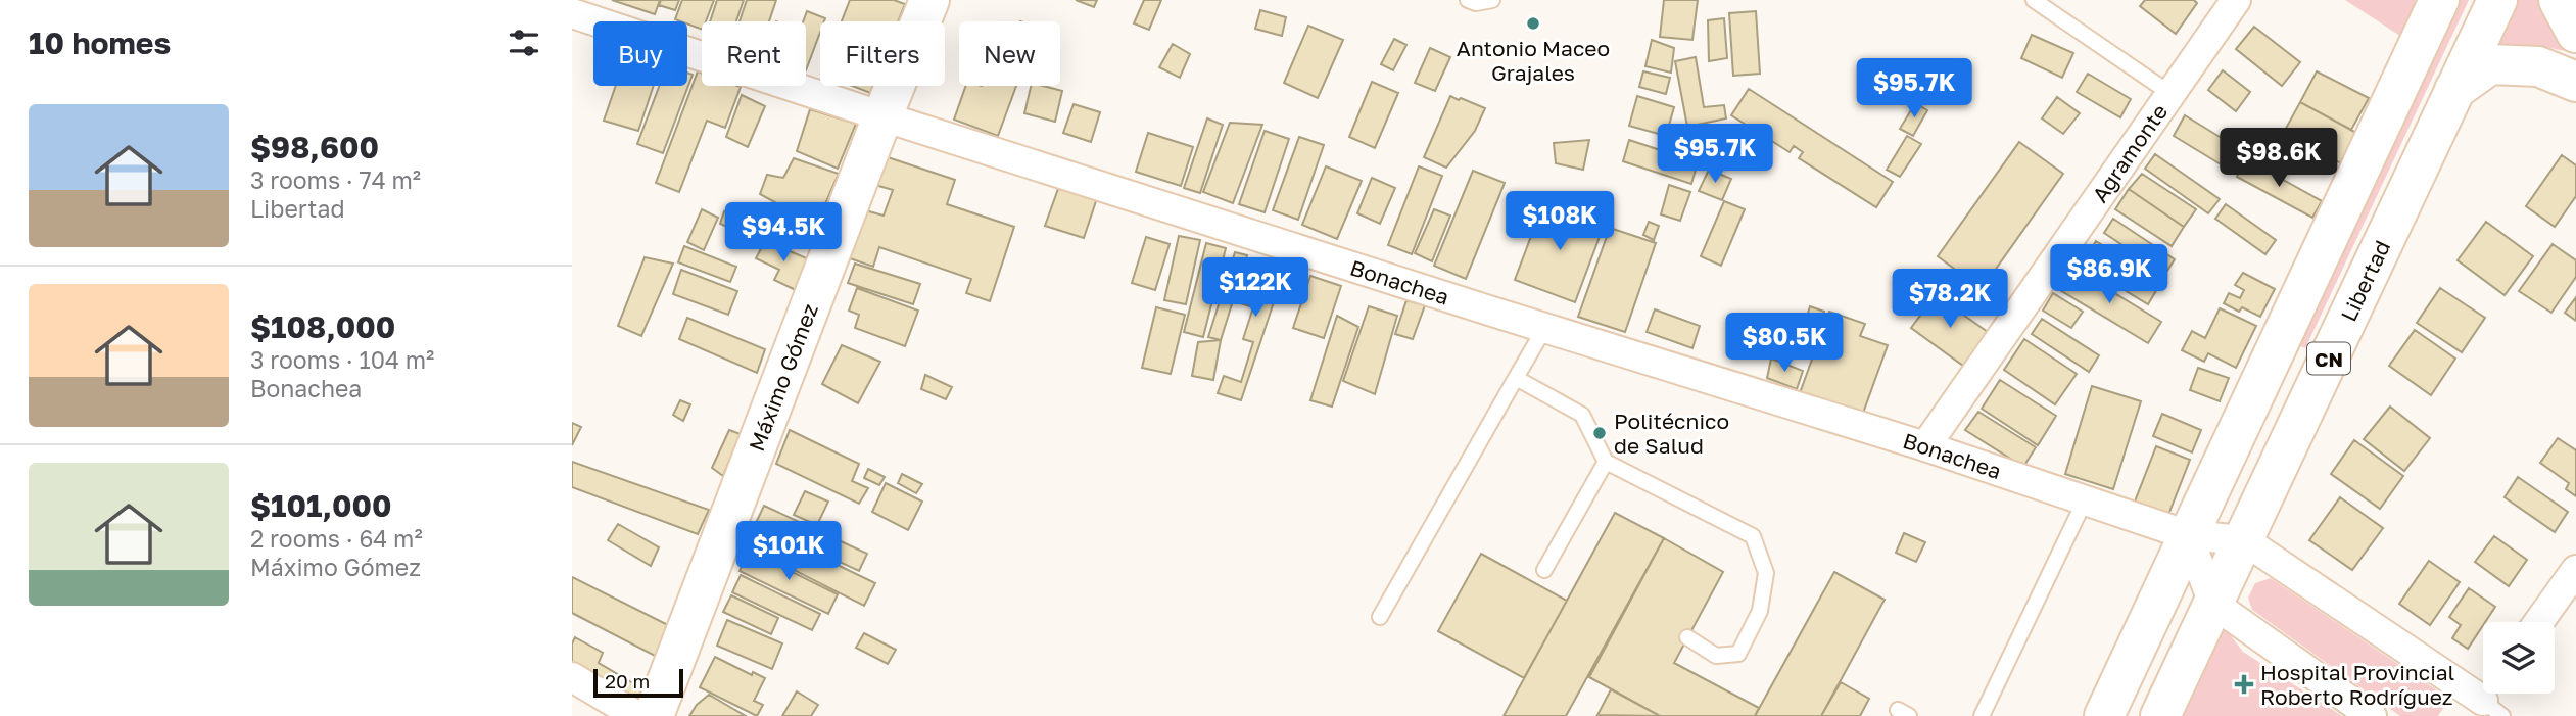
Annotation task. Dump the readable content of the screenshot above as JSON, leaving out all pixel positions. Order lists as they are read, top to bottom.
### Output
{
  "streets": {
    "main road": ["Libertad", "CN", "Máximo Gómez"],
    "street": ["Agramonte", "Bonachea"]
  },
  "crossings": [
    ["Agramonte", "Bonachea"],
    ["Libertad", "Bonachea"],
    ["Bonachea", "CN"],
    ["Bonachea", "Máximo Gómez"]
  ],
  "places": {
    "other": ["Antonio Maceo Grajales", "Politécnico de Salud"],
    "health": ["Hospital Provincial Roberto Rodríguez"]
  },
  "scale_bar": "20 m",
  "page": {
    "heading": "10 homes",
    "chip": [
      "Buy",
      "Rent",
      "Filters",
      "New"
    ],
    "price": [
      "$95.7K",
      "$95.7K",
      "$98.6K",
      "$108K",
      "$94.5K",
      "$86.9K",
      "$122K",
      "$78.2K",
      "$80.5K",
      "$101K"
    ],
    "list": [
      {
        "name": "$98,600",
        "note": "3 rooms · 74 m² · Libertad"
      },
      {
        "name": "$108,000",
        "note": "3 rooms · 104 m² · Bonachea"
      },
      {
        "name": "$101,000",
        "note": "2 rooms · 64 m² · Máximo Gómez"
      }
    ],
    "scale": "20 m"
  }
}
